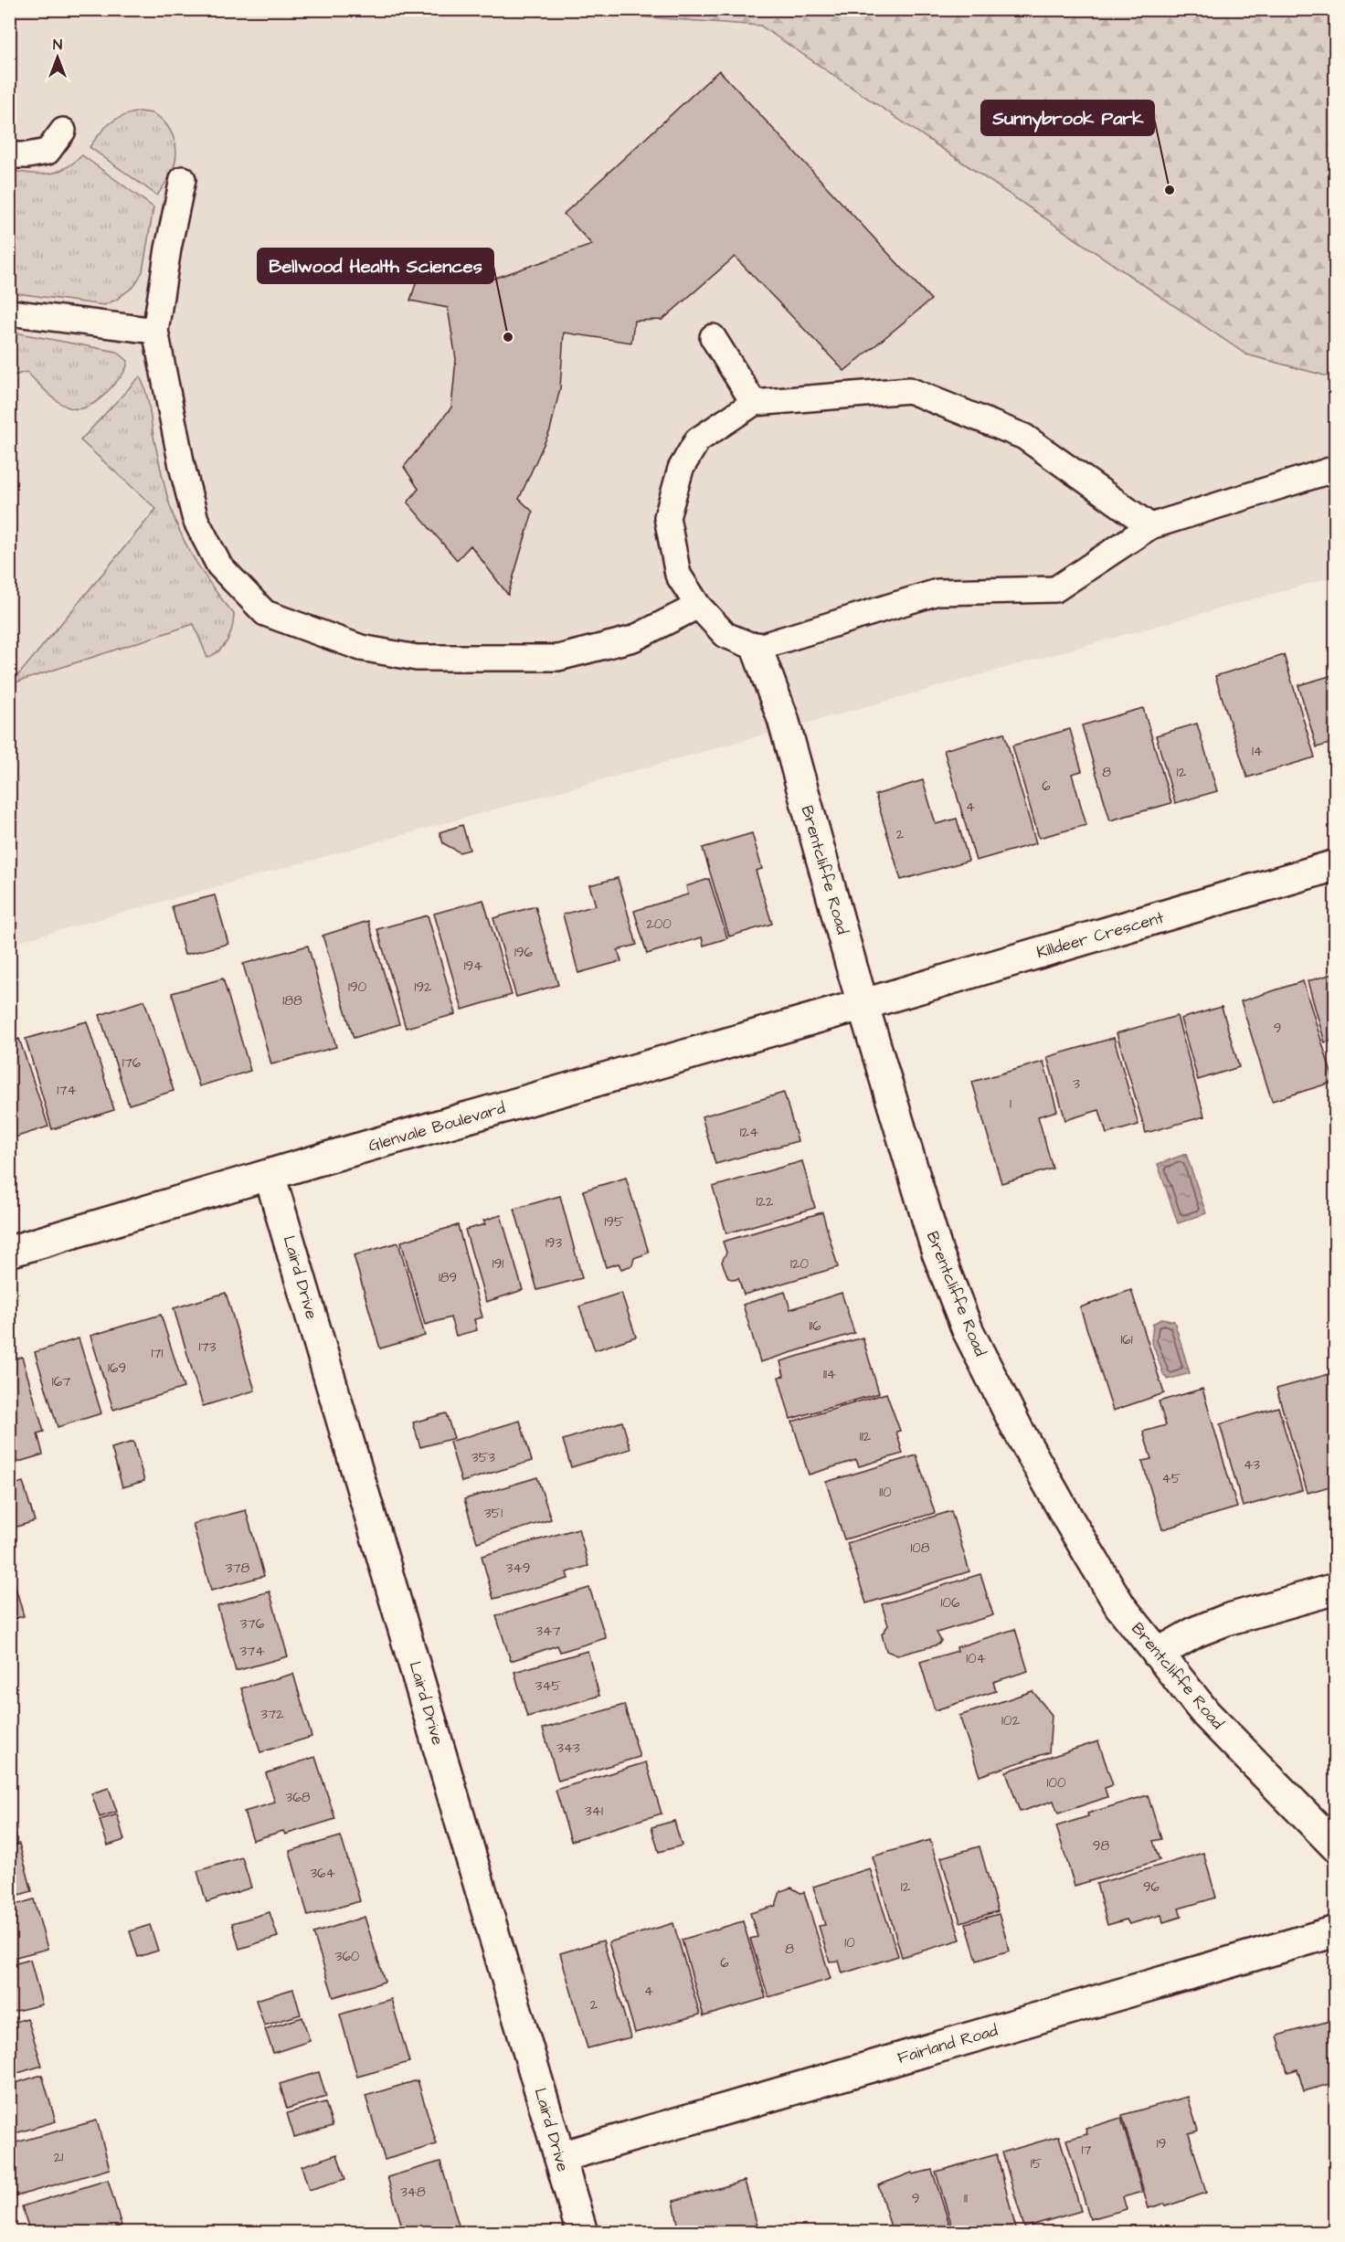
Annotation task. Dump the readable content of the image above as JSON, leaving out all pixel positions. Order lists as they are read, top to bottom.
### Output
{
  "streets": {
    "street": [
      "Brentcliffe Road",
      "Killdeer Crescent",
      "Glenvale Boulevard",
      "Laird Drive",
      "Fairland Road"
    ]
  },
  "crossings": [
    ["Brentcliffe Road", "Killdeer Crescent"],
    ["Brentcliffe Road", "Glenvale Boulevard"],
    ["Killdeer Crescent", "Glenvale Boulevard"],
    ["Glenvale Boulevard", "Laird Drive"],
    ["Laird Drive", "Fairland Road"]
  ],
  "places": ["Sunnybrook Park", "Bellwood Health Sciences"],
  "house_numbers": [
    "14",
    "8",
    "12",
    "6",
    "4",
    "2",
    "200",
    "196",
    "194",
    "190",
    "192",
    "188",
    "9",
    "176",
    "3",
    "174",
    "1",
    "124",
    "122",
    "195",
    "193",
    "191",
    "120",
    "189",
    "116",
    "161",
    "173",
    "171",
    "169",
    "114",
    "167",
    "112",
    "353",
    "43",
    "45",
    "110",
    "351",
    "108",
    "378",
    "349",
    "106",
    "376",
    "347",
    "374",
    "104",
    "345",
    "372",
    "102",
    "343",
    "100",
    "368",
    "341",
    "98",
    "364",
    "12",
    "96",
    "10",
    "8",
    "360",
    "6",
    "4",
    "2",
    "19",
    "17",
    "21",
    "15",
    "348",
    "9",
    "11"
  ],
  "north": "top"
}
